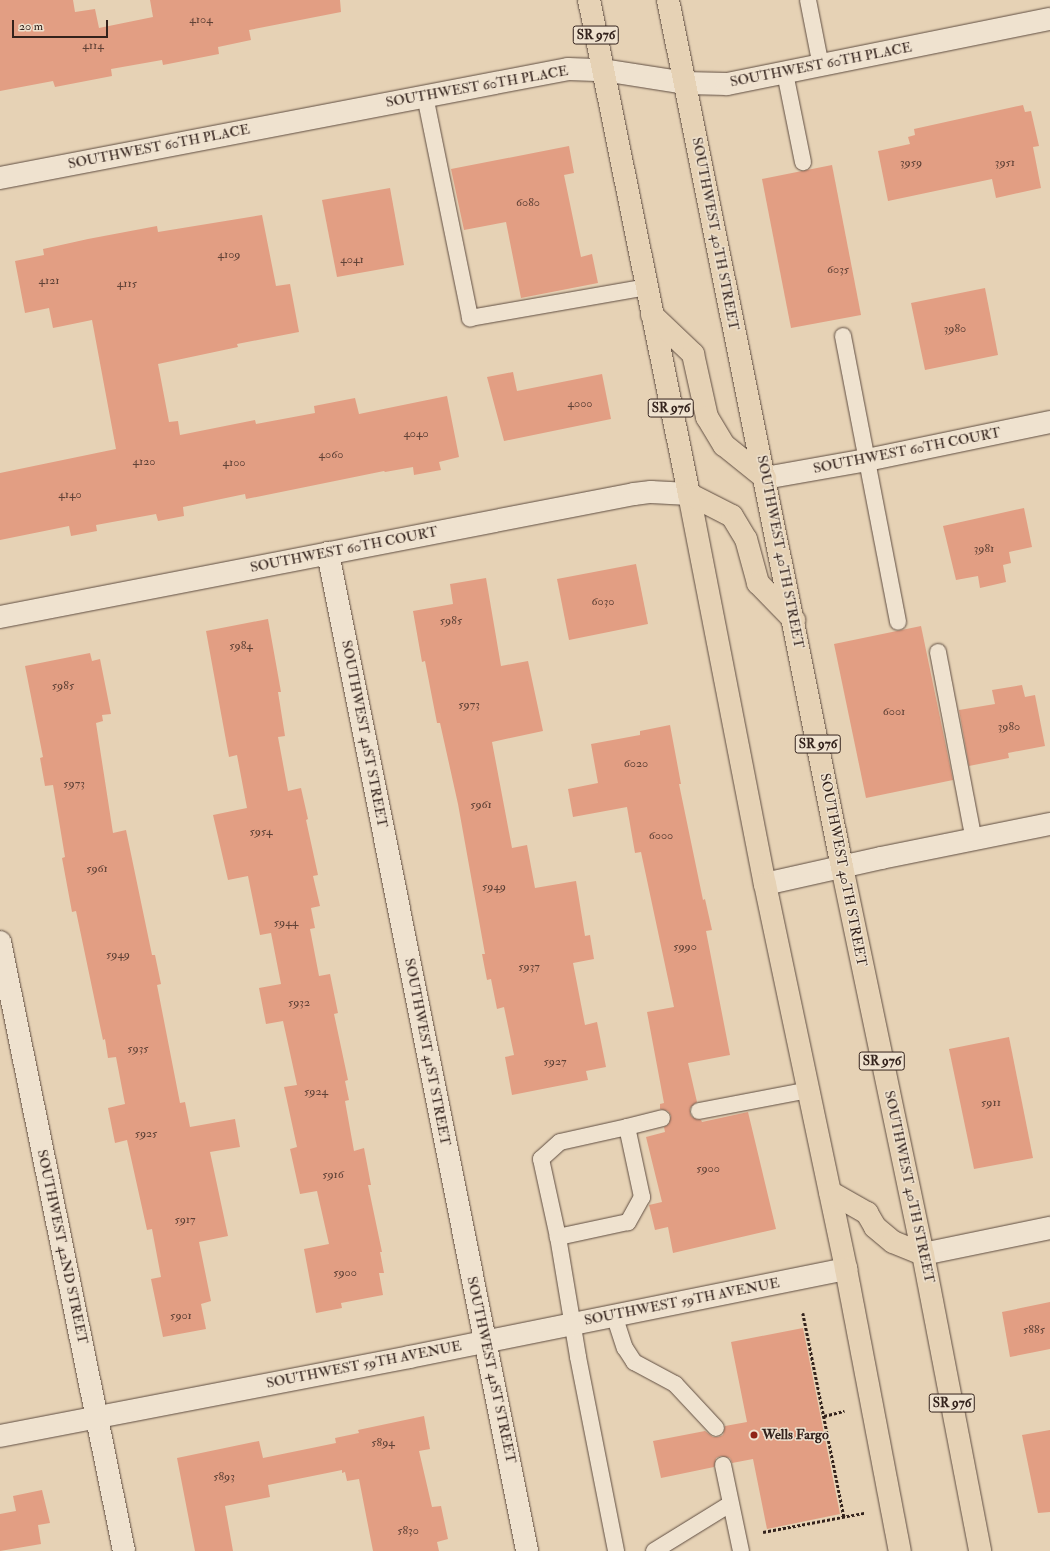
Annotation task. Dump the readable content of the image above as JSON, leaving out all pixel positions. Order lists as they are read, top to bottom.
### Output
{
  "streets": {
    "main road": ["SR 976", "SOUTHWEST 40TH STREET"],
    "street": [
      "SOUTHWEST 60TH PLACE",
      "SOUTHWEST 60TH COURT",
      "SOUTHWEST 41ST STREET",
      "SOUTHWEST 42ND STREET",
      "SOUTHWEST 59TH AVENUE"
    ]
  },
  "crossings": [
    ["SR 976", "SOUTHWEST 60TH PLACE"],
    ["SR 976", "SOUTHWEST 60TH COURT"],
    ["SR 976", "SOUTHWEST 59TH AVENUE"],
    ["SOUTHWEST 60TH PLACE", "SOUTHWEST 40TH STREET"],
    ["SOUTHWEST 40TH STREET", "SOUTHWEST 60TH COURT"],
    ["SOUTHWEST 60TH COURT", "SOUTHWEST 41ST STREET"],
    ["SOUTHWEST 41ST STREET", "SOUTHWEST 59TH AVENUE"],
    ["SOUTHWEST 42ND STREET", "SOUTHWEST 59TH AVENUE"]
  ],
  "places": ["Wells Fargo"],
  "house_numbers": [
    "4104",
    "4114",
    "3959",
    "3951",
    "6080",
    "4109",
    "4041",
    "6035",
    "4121",
    "4115",
    "3980",
    "4000",
    "4040",
    "4060",
    "4120",
    "4100",
    "4140",
    "3981",
    "6030",
    "5985",
    "5984",
    "5985",
    "5973",
    "6001",
    "3980",
    "6020",
    "5973",
    "5961",
    "5954",
    "6000",
    "5961",
    "5949",
    "5944",
    "5990",
    "5949",
    "5937",
    "5932",
    "5935",
    "5927",
    "5924",
    "5911",
    "5925",
    "5900",
    "5916",
    "5917",
    "5900",
    "5901",
    "5885",
    "5894",
    "5893",
    "5830"
  ],
  "scale_bar": "20 m"
}
